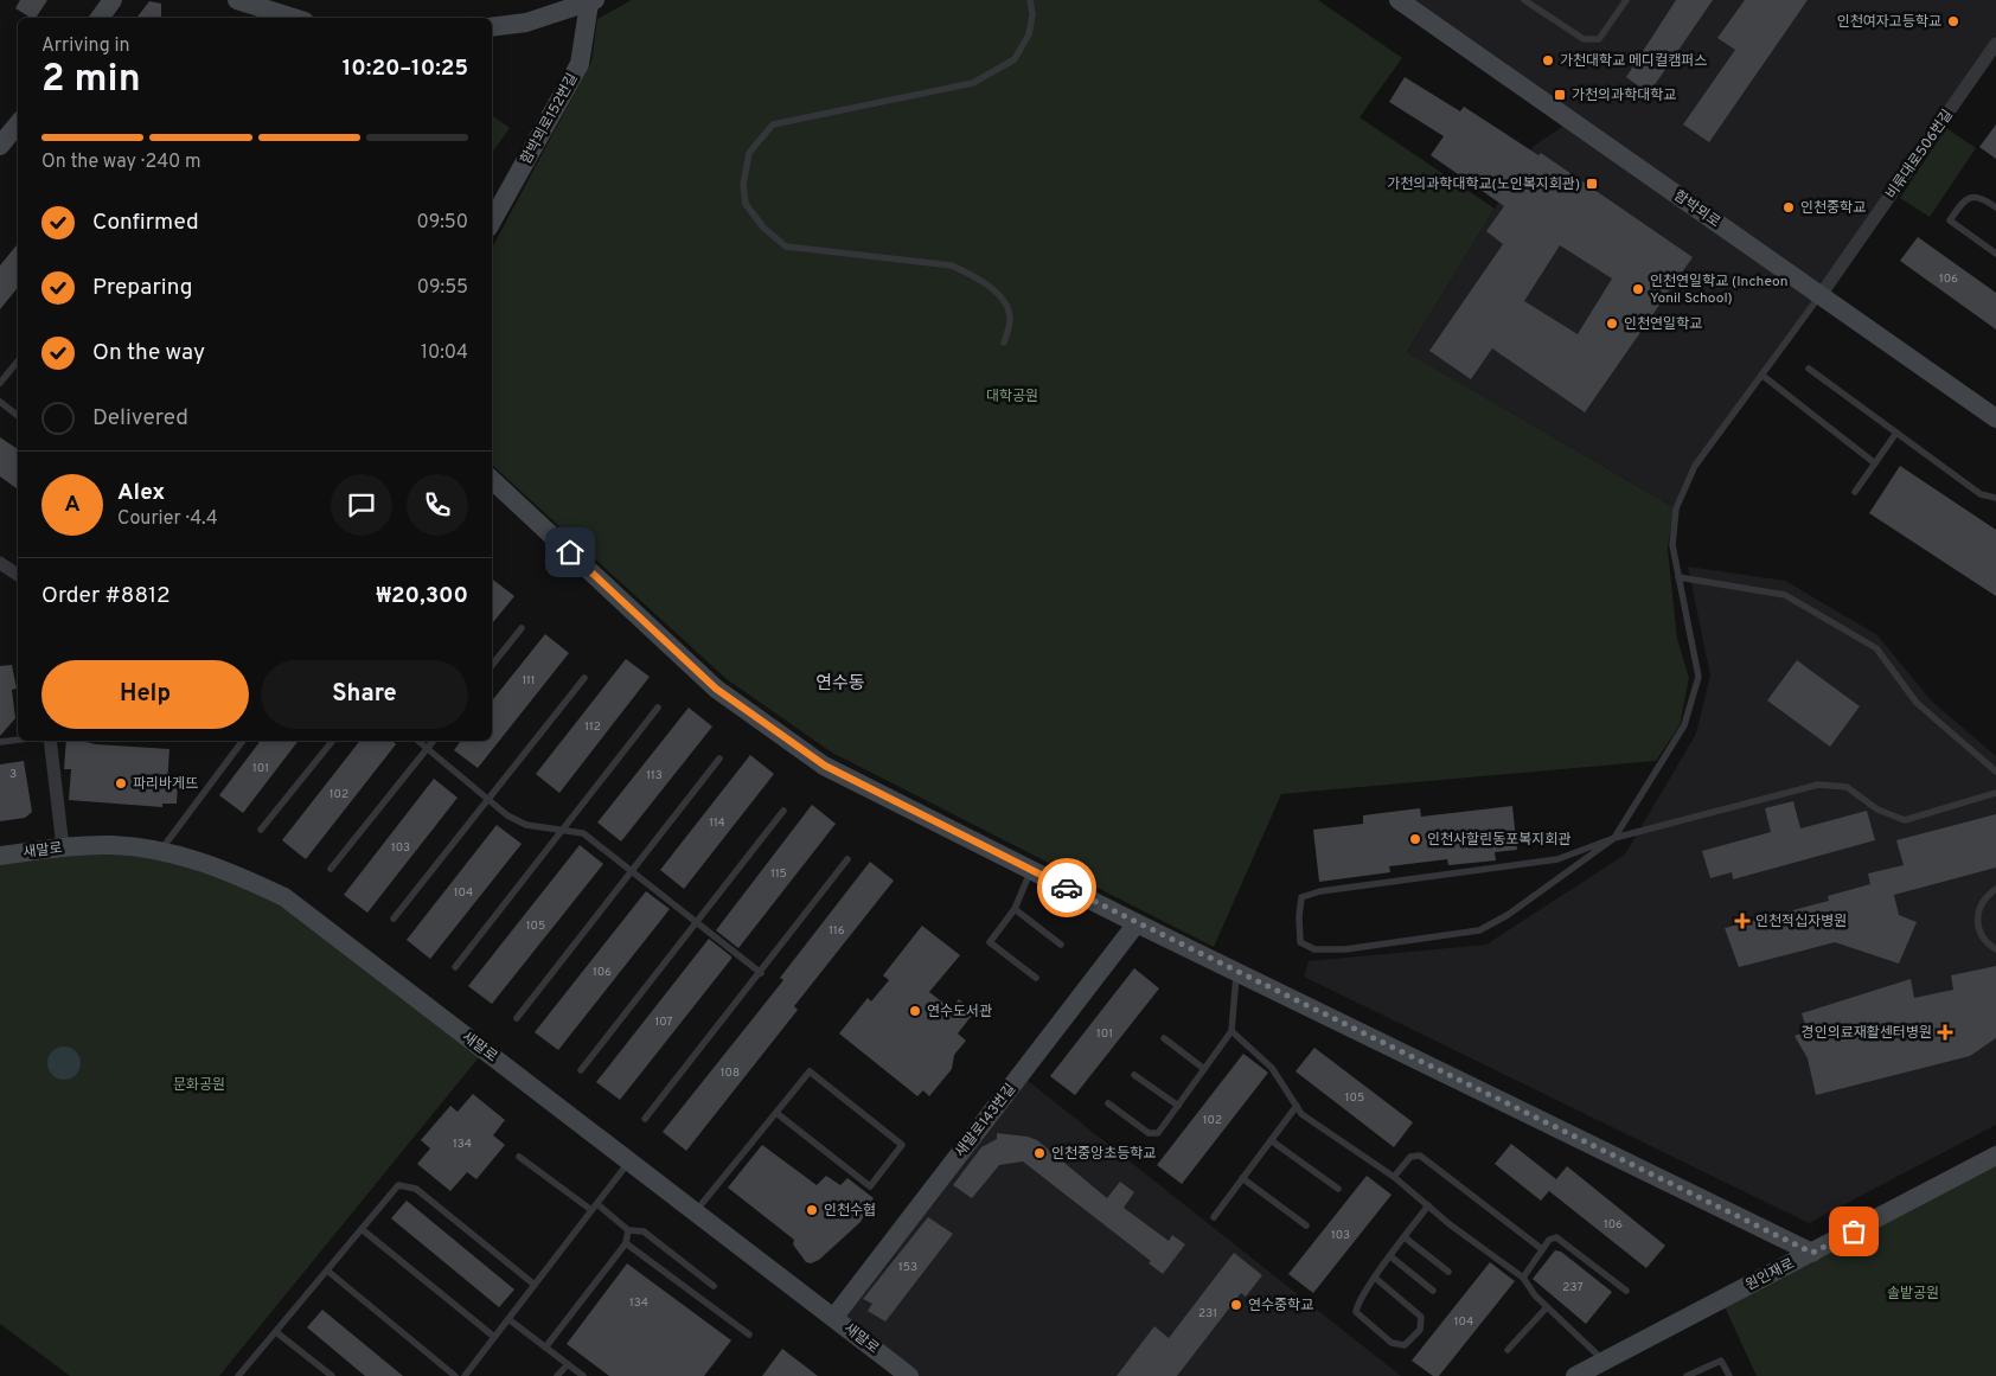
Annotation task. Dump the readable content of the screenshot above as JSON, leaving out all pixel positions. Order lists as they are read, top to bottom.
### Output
{
  "streets": {
    "street": [
      "함박뫼로152번길",
      "비류대로506번길",
      "함박뫼로",
      "새말로",
      "새말로143번길",
      "원인재로"
    ]
  },
  "crossings": [
    ["비류대로506번길", "함박뫼로"],
    ["새말로", "새말로143번길"]
  ],
  "districts": ["연수동"],
  "parks": ["대학공원", "문화공원", "솔밭공원"],
  "places": {
    "other": [
      "인천여자고등학교",
      "가천대학교 메디컬캠퍼스",
      "인천중학교",
      "인천연일학교 (Incheon Yonil School)",
      "인천연일학교",
      "파리바게뜨",
      "인천사할린동포복지회관",
      "연수도서관",
      "인천중앙초등학교",
      "인천수협",
      "연수중학교"
    ],
    "transit": ["가천의과학대학교", "가천의과학대학교(노인복지회관)"],
    "health": ["인천적십자병원", "경인의료재활센터병원"]
  },
  "house_numbers": [
    "106",
    "111",
    "112",
    "101",
    "3",
    "113",
    "102",
    "114",
    "103",
    "115",
    "104",
    "105",
    "116",
    "106",
    "107",
    "101",
    "108",
    "105",
    "102",
    "134",
    "106",
    "103",
    "153",
    "237",
    "134",
    "231",
    "104"
  ],
  "page": {
    "heading": ["2 min", "Arriving in", "10:20–10:25"],
    "panel": [
      "Alex",
      "Courier · 4.4",
      "Order #8812",
      "₩20,300"
    ],
    "bar": "On the way · 240 m",
    "list": [
      ["Confirmed", "09:50"],
      ["Preparing", "09:55"],
      ["On the way", "10:04"],
      "Delivered"
    ],
    "round": "A",
    "buttons": ["Help", "Share"]
  }
}
